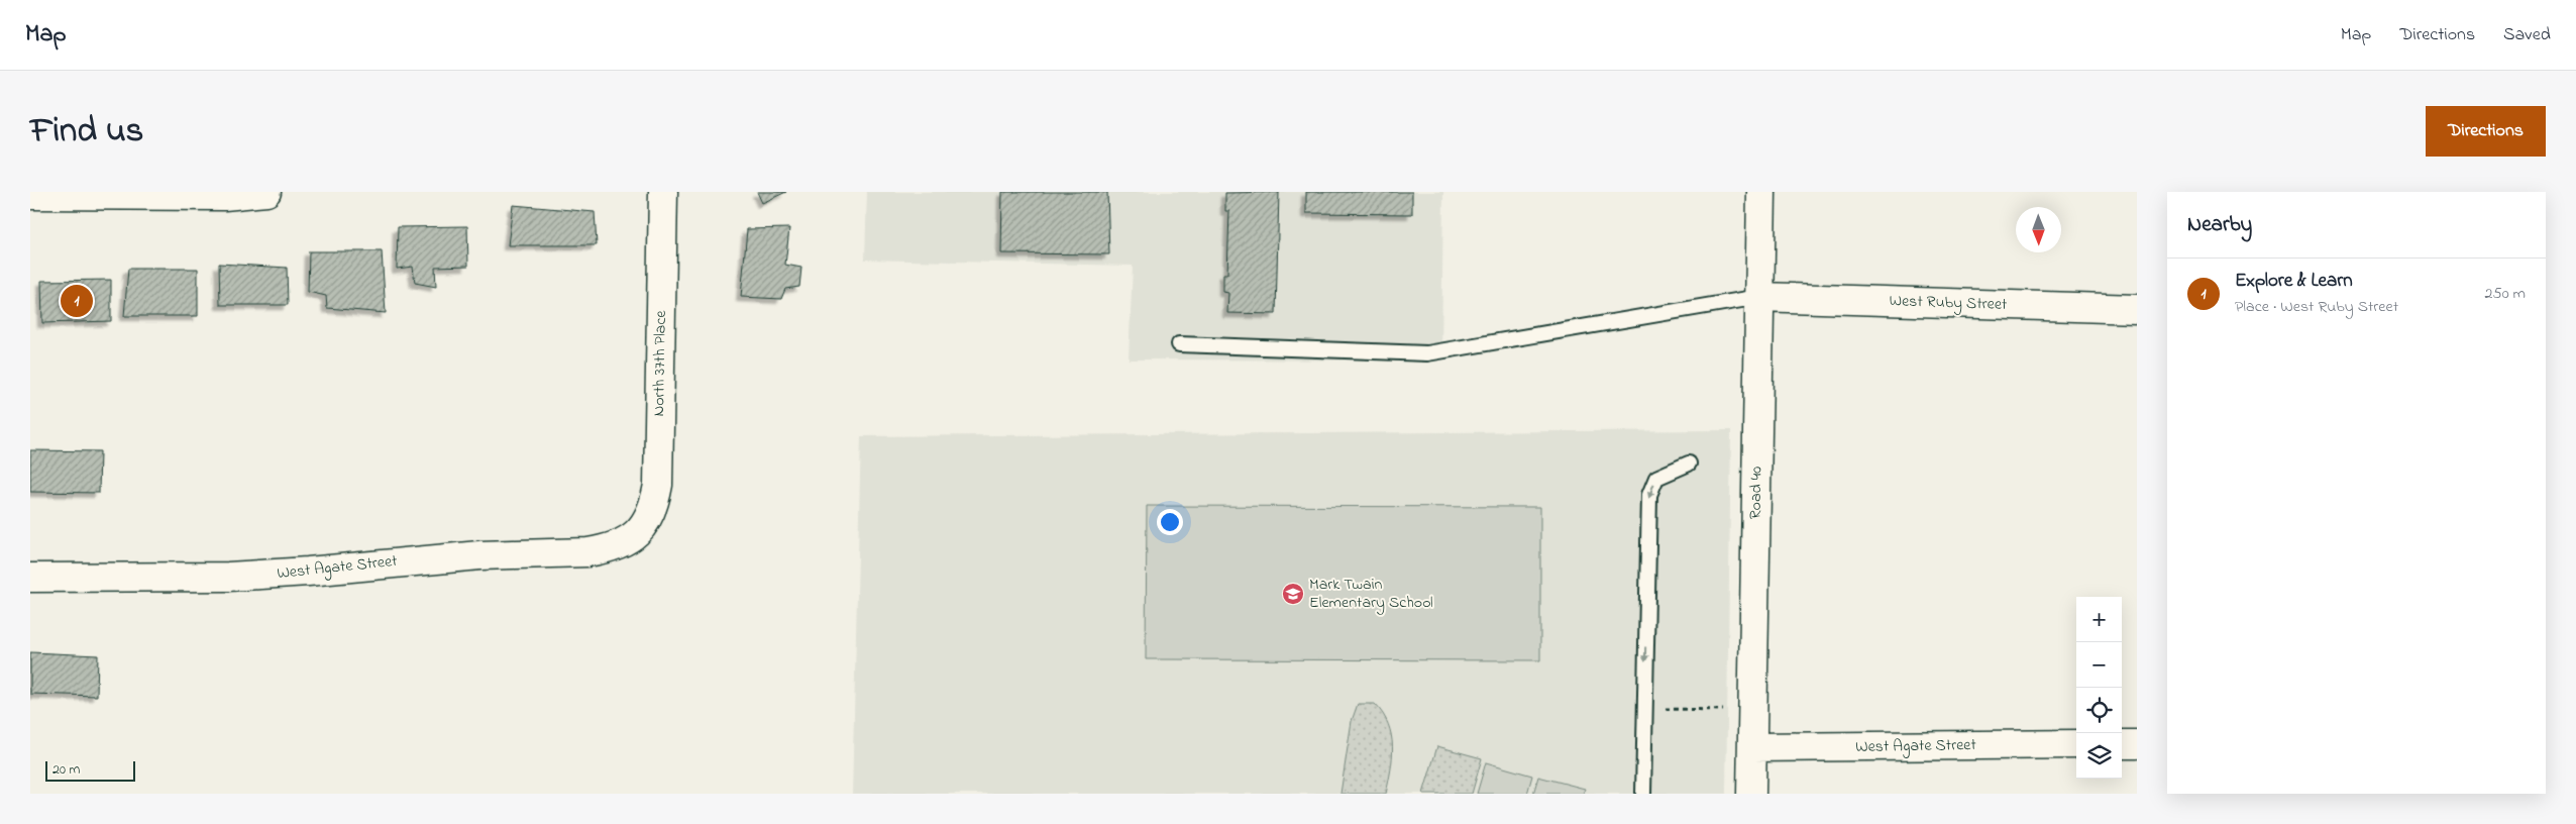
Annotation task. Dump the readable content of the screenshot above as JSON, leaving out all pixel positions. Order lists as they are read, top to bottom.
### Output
{
  "streets": {
    "street": [
      "West Ruby Street",
      "North 37th Place",
      "Road 40",
      "West Agate Street"
    ]
  },
  "crossings": [
    ["West Ruby Street", "Road 40"],
    ["North 37th Place", "West Agate Street"],
    ["Road 40", "West Agate Street"]
  ],
  "places": {
    "school or university": ["Mark Twain Elementary School"]
  },
  "scale_bar": "20 m",
  "north": "bottom",
  "page": {
    "header": "Map",
    "nav": ["Map", "Directions", "Saved"],
    "title": "Find us",
    "buttons": "Directions",
    "heading": "Nearby",
    "list": [
      {
        "mark": "1",
        "name": "Explore & Learn",
        "note": "Place · West Ruby Street",
        "value": "250 m"
      }
    ],
    "pins": "1",
    "map_buttons": ["+", "−"],
    "scale": "20 m"
  }
}
